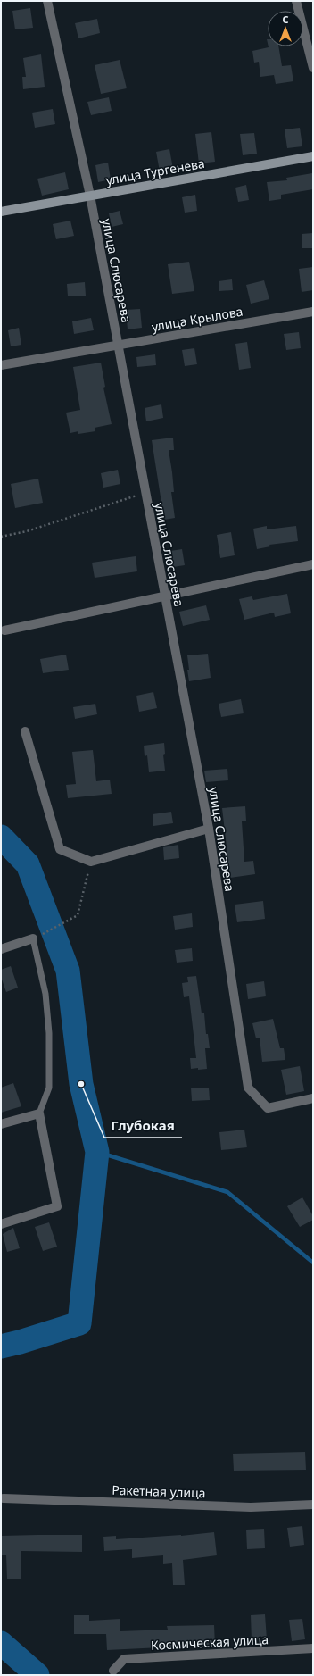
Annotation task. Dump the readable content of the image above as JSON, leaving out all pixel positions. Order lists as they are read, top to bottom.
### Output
{
  "streets": {
    "main road": ["улица Тургенева"],
    "street": [
      "улица Слюсарева",
      "улица Крылова",
      "Ракетная улица",
      "Космическая улица"
    ]
  },
  "crossings": [
    ["улица Тургенева", "улица Слюсарева"],
    ["улица Слюсарева", "улица Крылова"]
  ],
  "places": ["Глубокая"],
  "north": "top"
}
